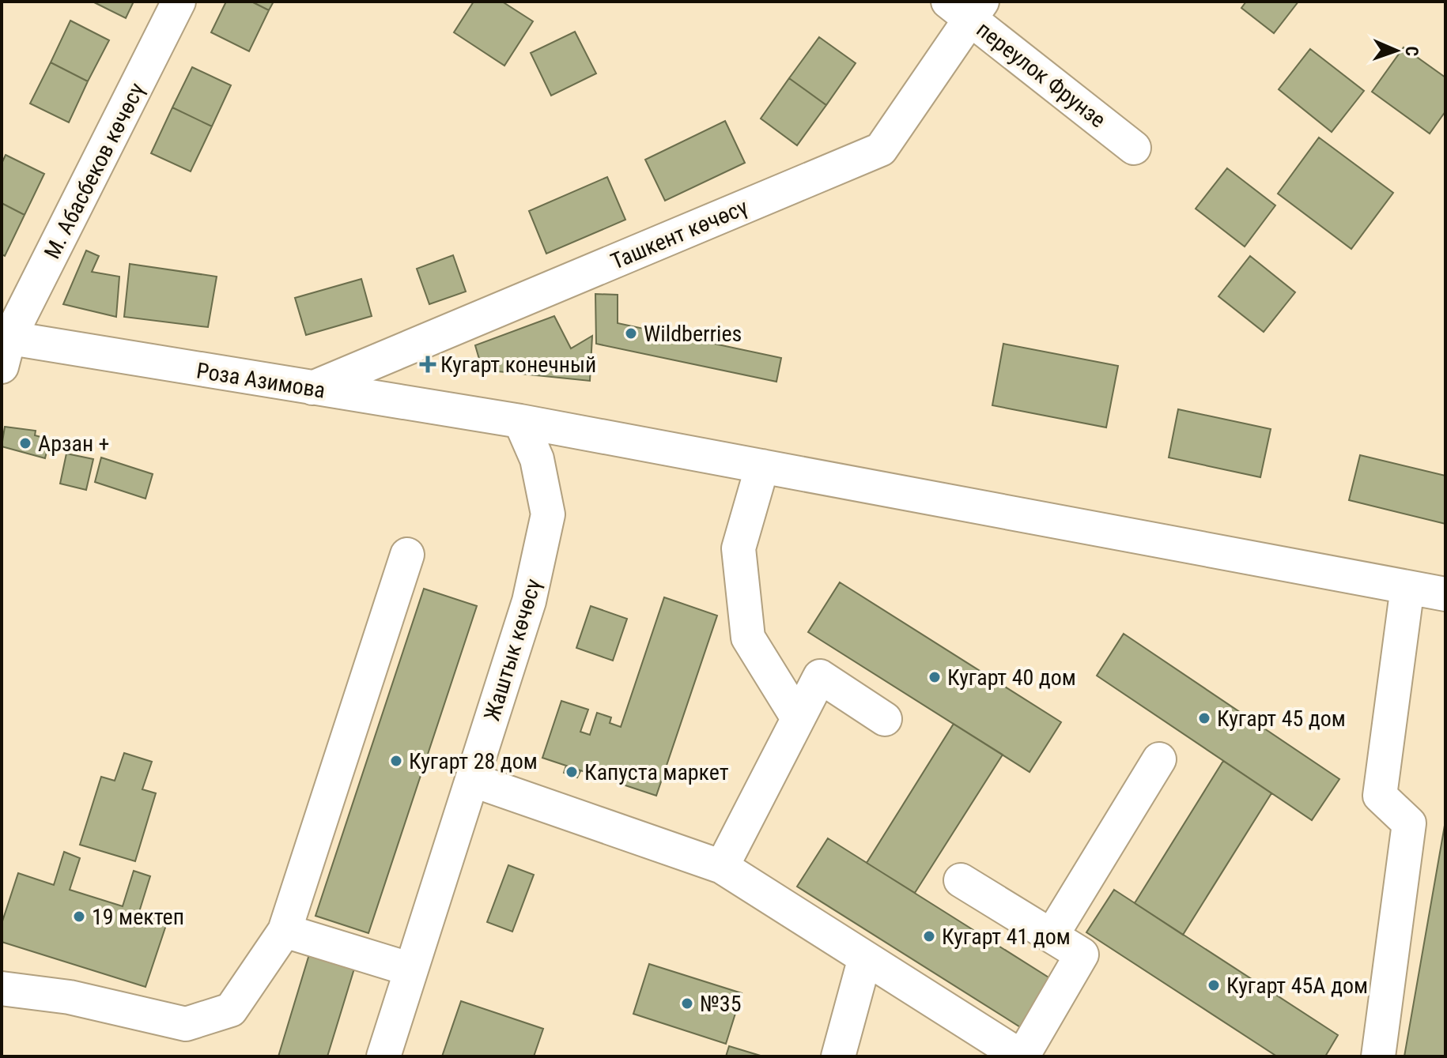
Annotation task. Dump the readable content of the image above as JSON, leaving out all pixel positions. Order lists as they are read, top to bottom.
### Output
{
  "streets": {
    "street": [
      "переулок Фрунзе",
      "М. Абасбеков көчөсү",
      "Ташкент көчөсү",
      "Роза Азимова",
      "Жаштык көчөсү"
    ]
  },
  "crossings": [
    ["переулок Фрунзе", "Ташкент көчөсү"],
    ["М. Абасбеков көчөсү", "Роза Азимова"],
    ["Ташкент көчөсү", "Роза Азимова"],
    ["Роза Азимова", "Жаштык көчөсү"]
  ],
  "places": {
    "other": [
      "Wildberries",
      "Арзан +",
      "Кугарт 40 дом",
      "Кугарт 45 дом",
      "Кугарт 28 дом",
      "Капуста маркет",
      "19 мектеп",
      "Кугарт 41 дом",
      "Кугарт 45А дом",
      "№35"
    ],
    "health": ["Кугарт конечный"]
  },
  "north": "right"
}
